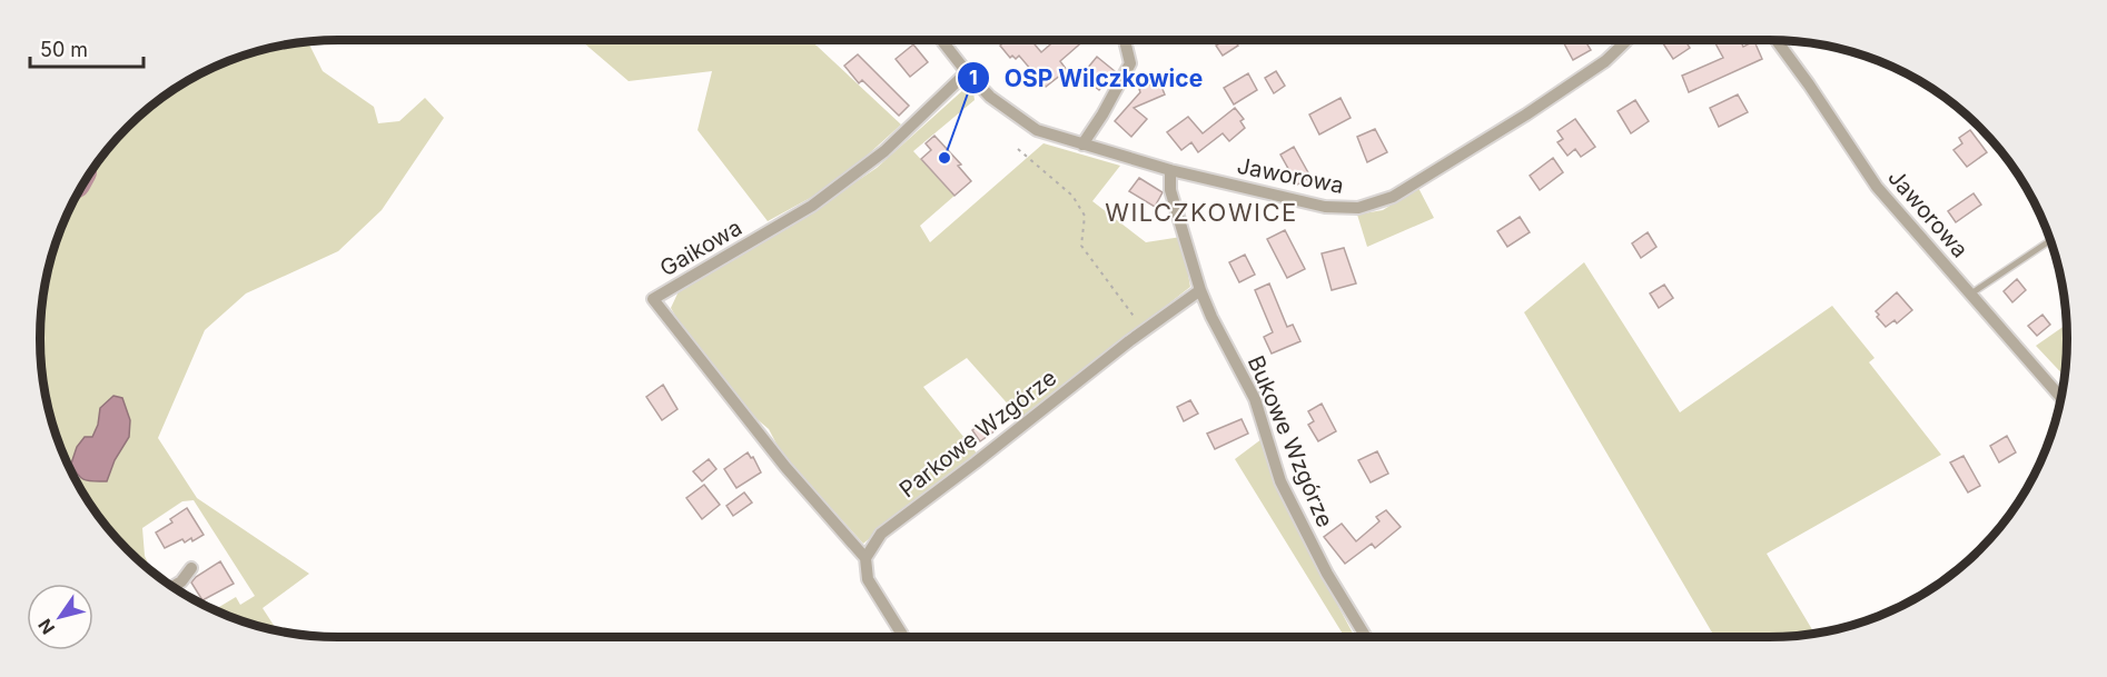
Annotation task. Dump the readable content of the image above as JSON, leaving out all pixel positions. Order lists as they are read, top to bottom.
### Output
{
  "streets": {
    "street": [
      "Jaworowa",
      "Gaikowa",
      "Parkowe Wzgórze",
      "Bukowe Wzgórze"
    ]
  },
  "crossings": [
    ["Jaworowa", "Gaikowa"],
    ["Jaworowa", "Bukowe Wzgórze"],
    ["Gaikowa", "Parkowe Wzgórze"],
    ["Parkowe Wzgórze", "Bukowe Wzgórze"]
  ],
  "districts": ["WILCZKOWICE"],
  "places": ["OSP Wilczkowice"],
  "scale_bar": "50 m",
  "north": "bottom left"
}
